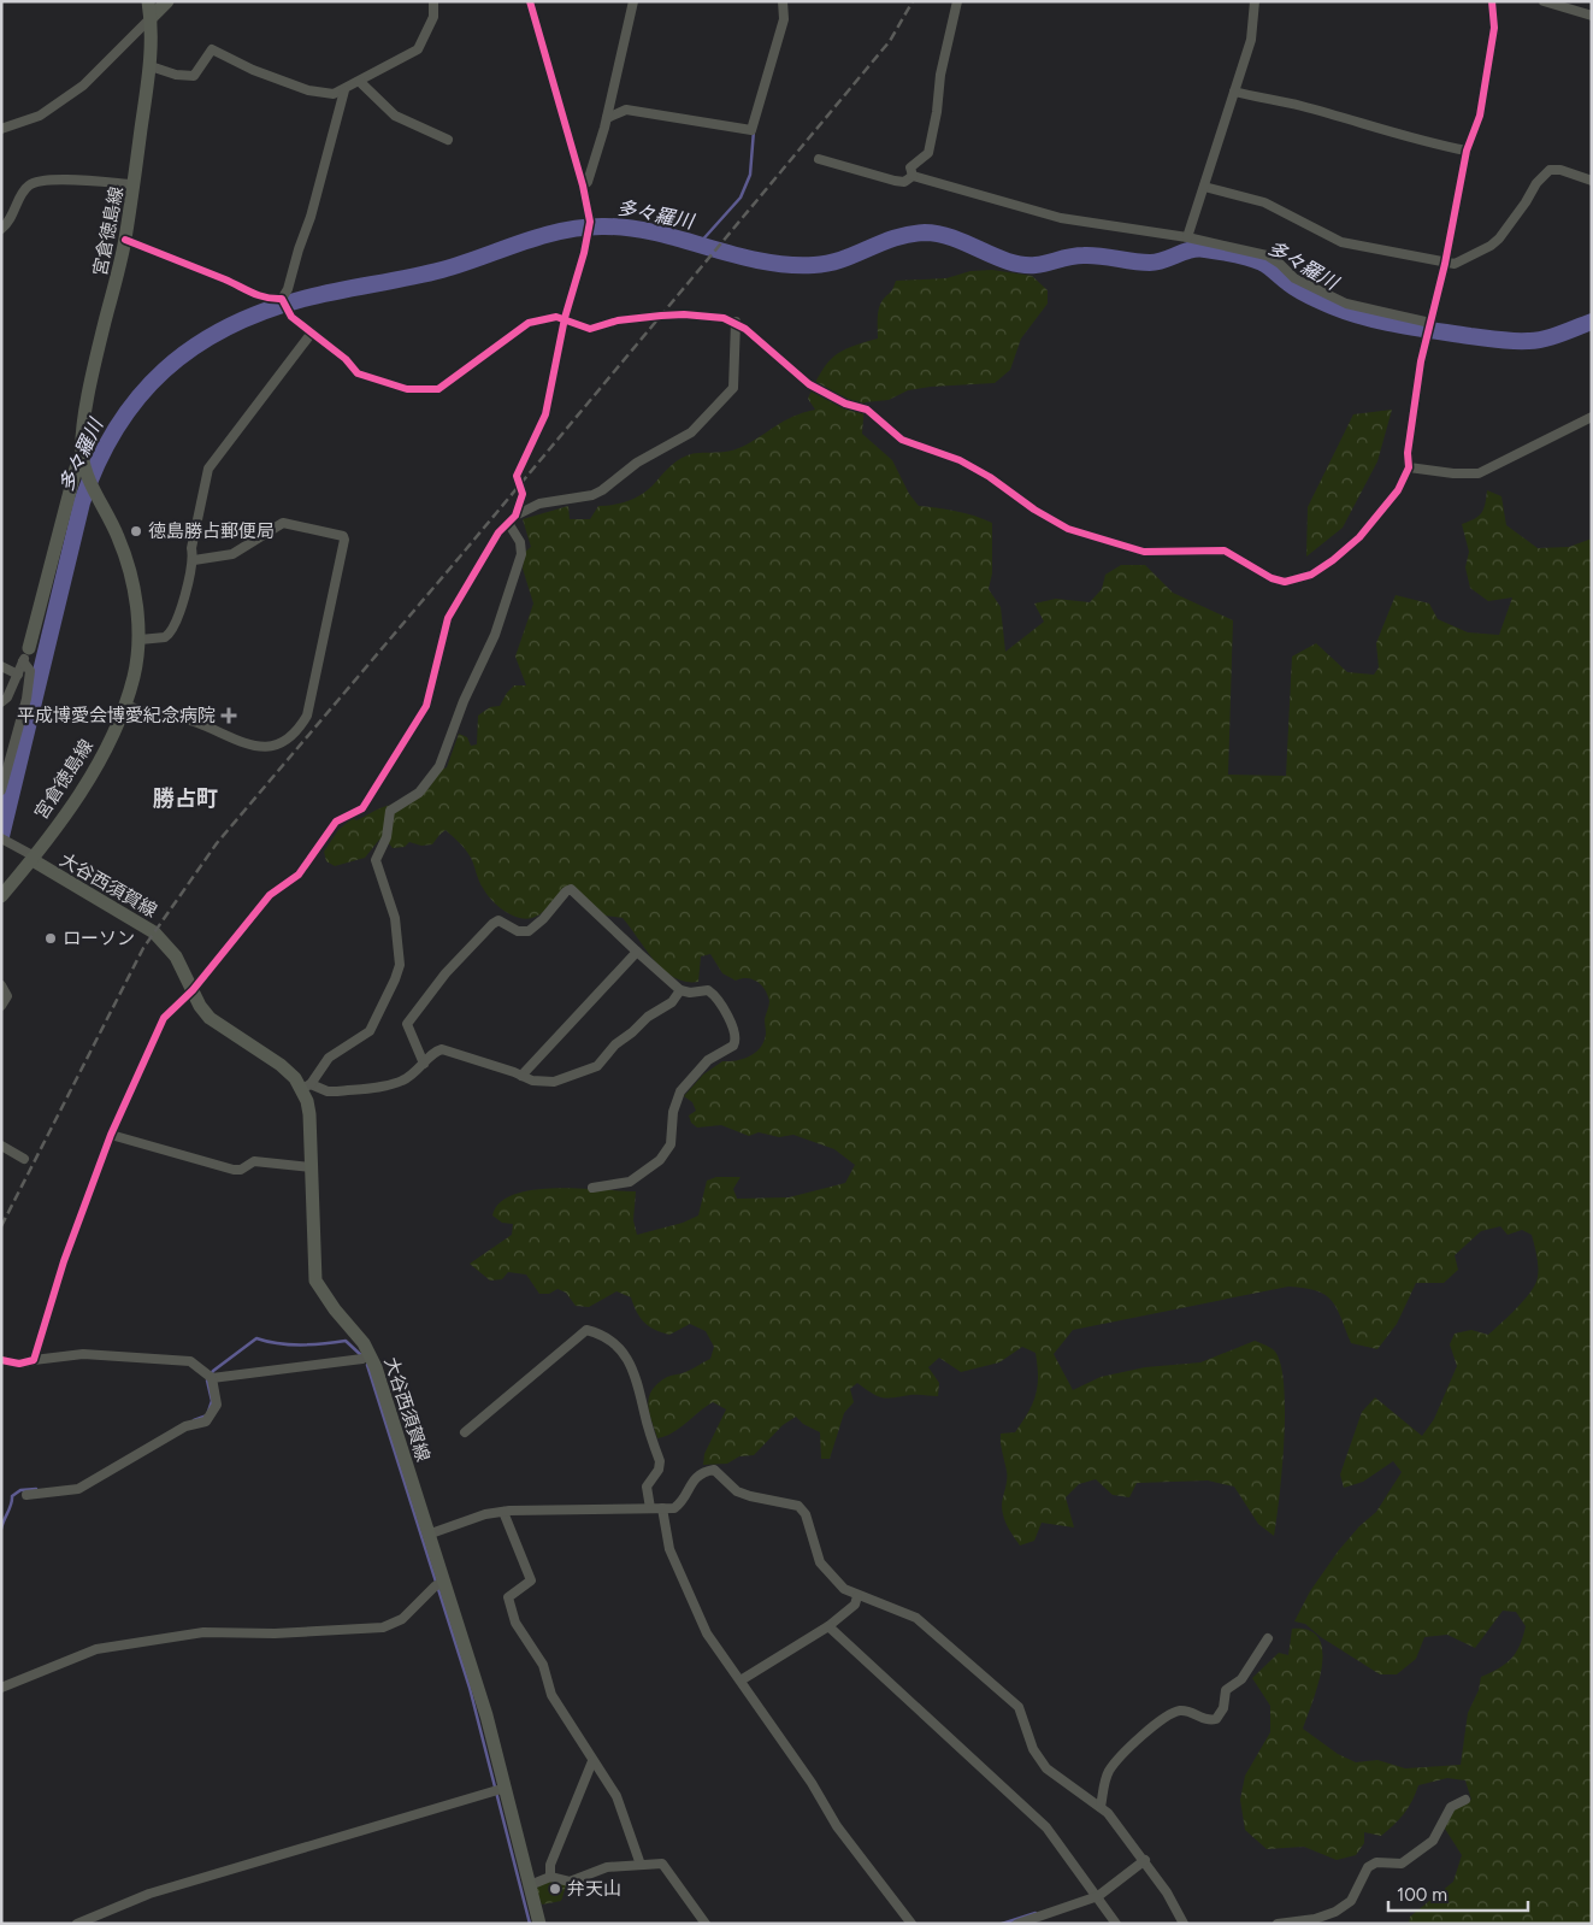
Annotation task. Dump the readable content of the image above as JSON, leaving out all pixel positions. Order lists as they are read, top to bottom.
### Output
{
  "streets": {
    "main road": ["宮倉徳島線", "大谷西須賀線"]
  },
  "crossings": [
    ["宮倉徳島線", "大谷西須賀線"]
  ],
  "districts": ["勝占町"],
  "water": ["多々羅川"],
  "places": {
    "other": ["徳島勝占郵便局", "ローソン", "弁天山"],
    "health": ["平成博愛会博愛紀念病院"]
  },
  "scale_bar": "100 m"
}
